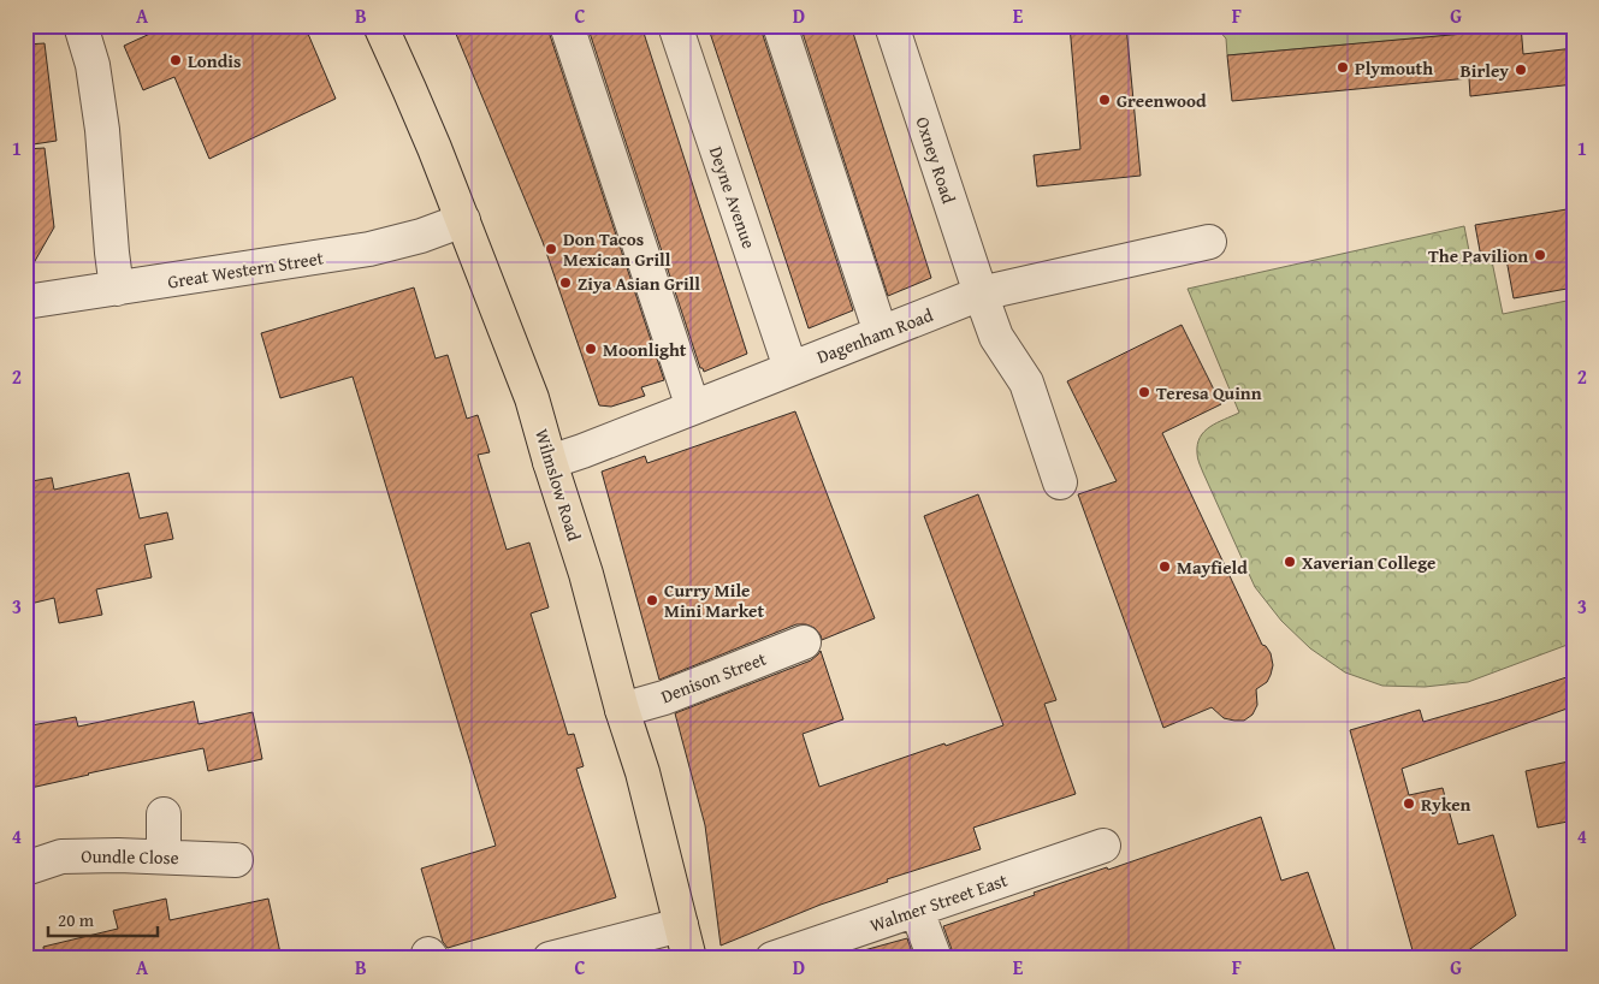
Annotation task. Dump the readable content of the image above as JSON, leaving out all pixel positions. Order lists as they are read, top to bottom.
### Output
{
  "streets": {
    "main road": ["Wilmslow Road"],
    "street": [
      "Oxney Road",
      "Deyne Avenue",
      "Great Western Street",
      "Dagenham Road",
      "Denison Street",
      "Oundle Close",
      "Walmer Street East"
    ]
  },
  "crossings": [
    ["Oxney Road", "Dagenham Road"],
    ["Deyne Avenue", "Dagenham Road"],
    ["Great Western Street", "Wilmslow Road"],
    ["Dagenham Road", "Wilmslow Road"],
    ["Wilmslow Road", "Denison Street"]
  ],
  "places": [
    "Londis",
    "Plymouth",
    "Birley",
    "Greenwood",
    "Don Tacos Mexican Grill",
    "The Pavilion",
    "Ziya Asian Grill",
    "Moonlight",
    "Teresa Quinn",
    "Xaverian College",
    "Mayfield",
    "Curry Mile Mini Market",
    "Ryken"
  ],
  "scale_bar": "20 m",
  "grid": {
    "columns": [
      "A",
      "B",
      "C",
      "D",
      "E",
      "F",
      "G"
    ],
    "rows": [
      "1",
      "2",
      "3",
      "4"
    ]
  }
}
